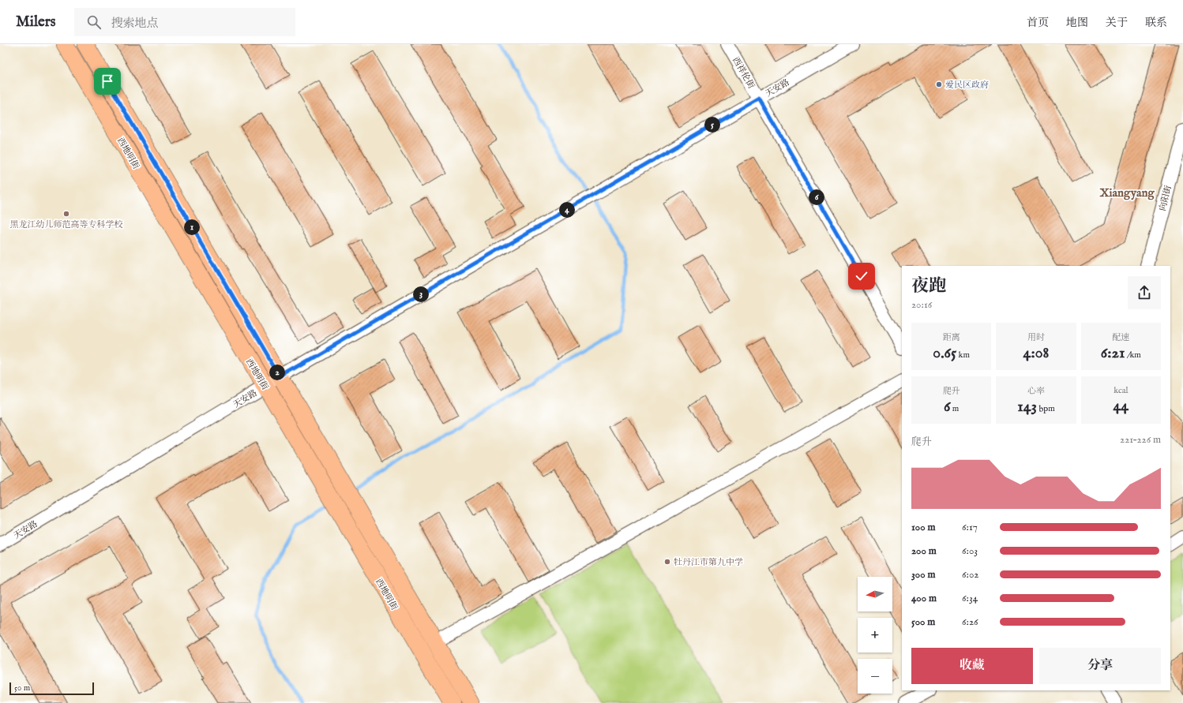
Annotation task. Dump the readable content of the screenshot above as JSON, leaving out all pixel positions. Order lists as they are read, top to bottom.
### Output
{
  "streets": {
    "main road": ["西地明街"],
    "street": ["西祥伦街", "天安路", "向阳街"]
  },
  "crossings": [
    ["西祥伦街", "天安路"],
    ["天安路", "西地明街"]
  ],
  "districts": ["Xiangyang"],
  "places": ["爱民区政府", "黑龙江幼儿师范高等专科学校", "牡丹江市第九中学"],
  "scale_bar": "50 m",
  "north": "left",
  "page": {
    "header": "Milers",
    "search": "搜索地点",
    "nav": [
      "首页",
      "地图",
      "关于",
      "联系"
    ],
    "pins": [
      "5",
      "6",
      "4",
      "1",
      "3",
      "2"
    ],
    "heading": ["夜跑", "20:16"],
    "stats": [
      ["距离", "0.65 km"],
      ["用时", "4:08"],
      ["配速", "6:21 /km"],
      ["爬升", "6 m"],
      ["心率", "143 bpm"],
      ["kcal", "44"]
    ],
    "chart": ["爬升", "221–226 m"],
    "list": [
      {
        "name": "100 m",
        "note": "6:17"
      },
      {
        "name": "200 m",
        "note": "6:03"
      },
      {
        "name": "300 m",
        "note": "6:02"
      },
      {
        "name": "400 m",
        "note": "6:34"
      },
      {
        "name": "500 m",
        "note": "6:26"
      }
    ],
    "map_buttons": ["+", "−"],
    "buttons": ["收藏", "分享"],
    "scale": "50 m"
  }
}
